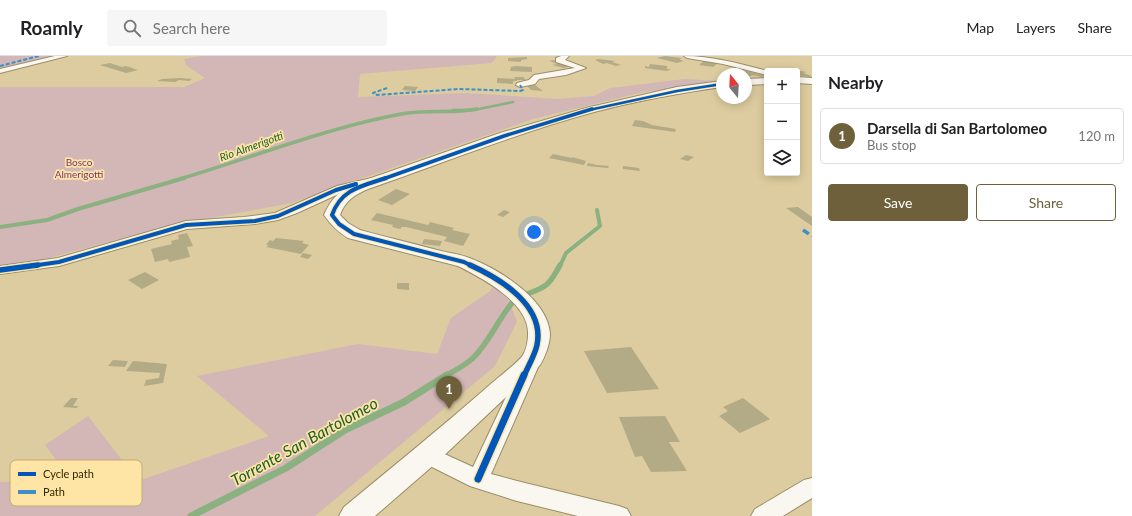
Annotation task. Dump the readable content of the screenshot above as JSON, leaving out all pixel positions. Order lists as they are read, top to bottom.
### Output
{
  "water": ["Rio Almerigotti", "Torrente San Bartolomeo"],
  "parks": ["Bosco Almerigotti"],
  "legend": ["Cycle path", "Path"],
  "north": "top",
  "page": {
    "header": "Roamly",
    "search": "Search here",
    "nav": ["Map", "Layers", "Share"],
    "heading": "Nearby",
    "map_buttons": ["+", "−"],
    "list": [
      {
        "mark": "1",
        "name": "Darsella di San Bartolomeo",
        "note": "Bus stop",
        "value": "120 m"
      }
    ],
    "buttons": ["Save", "Share"],
    "pins": "1"
  }
}
